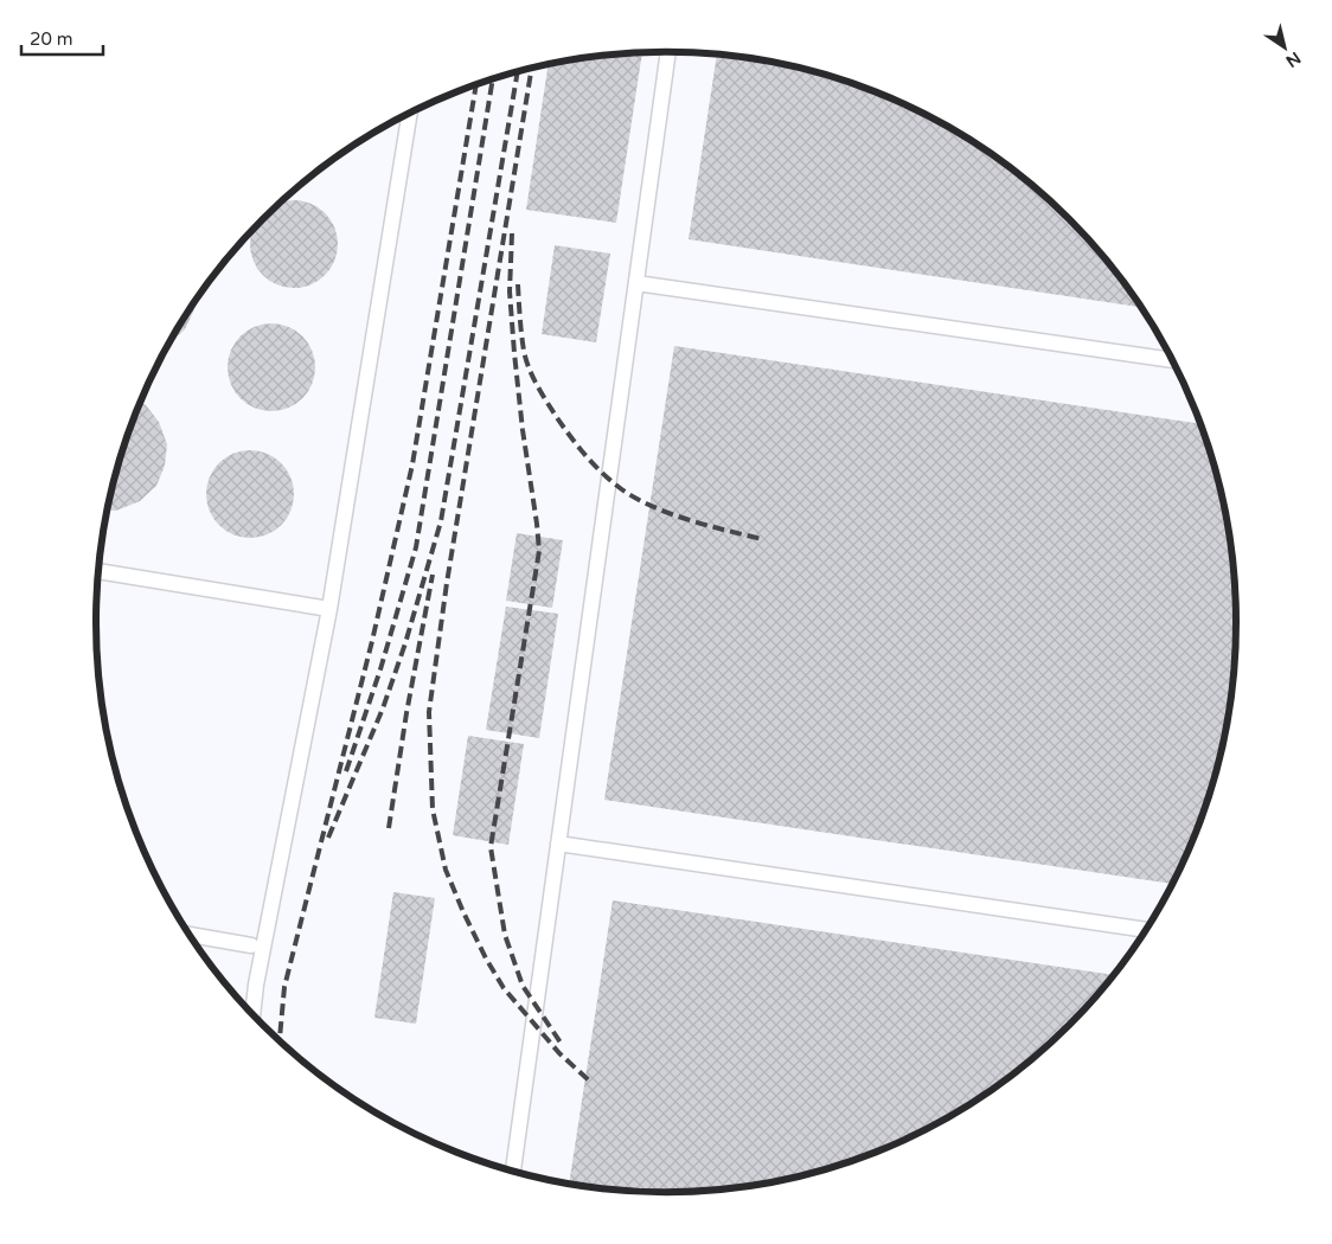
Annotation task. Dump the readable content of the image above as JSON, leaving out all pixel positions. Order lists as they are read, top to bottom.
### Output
{
  "scale_bar": "20 m",
  "north": "bottom right"
}
